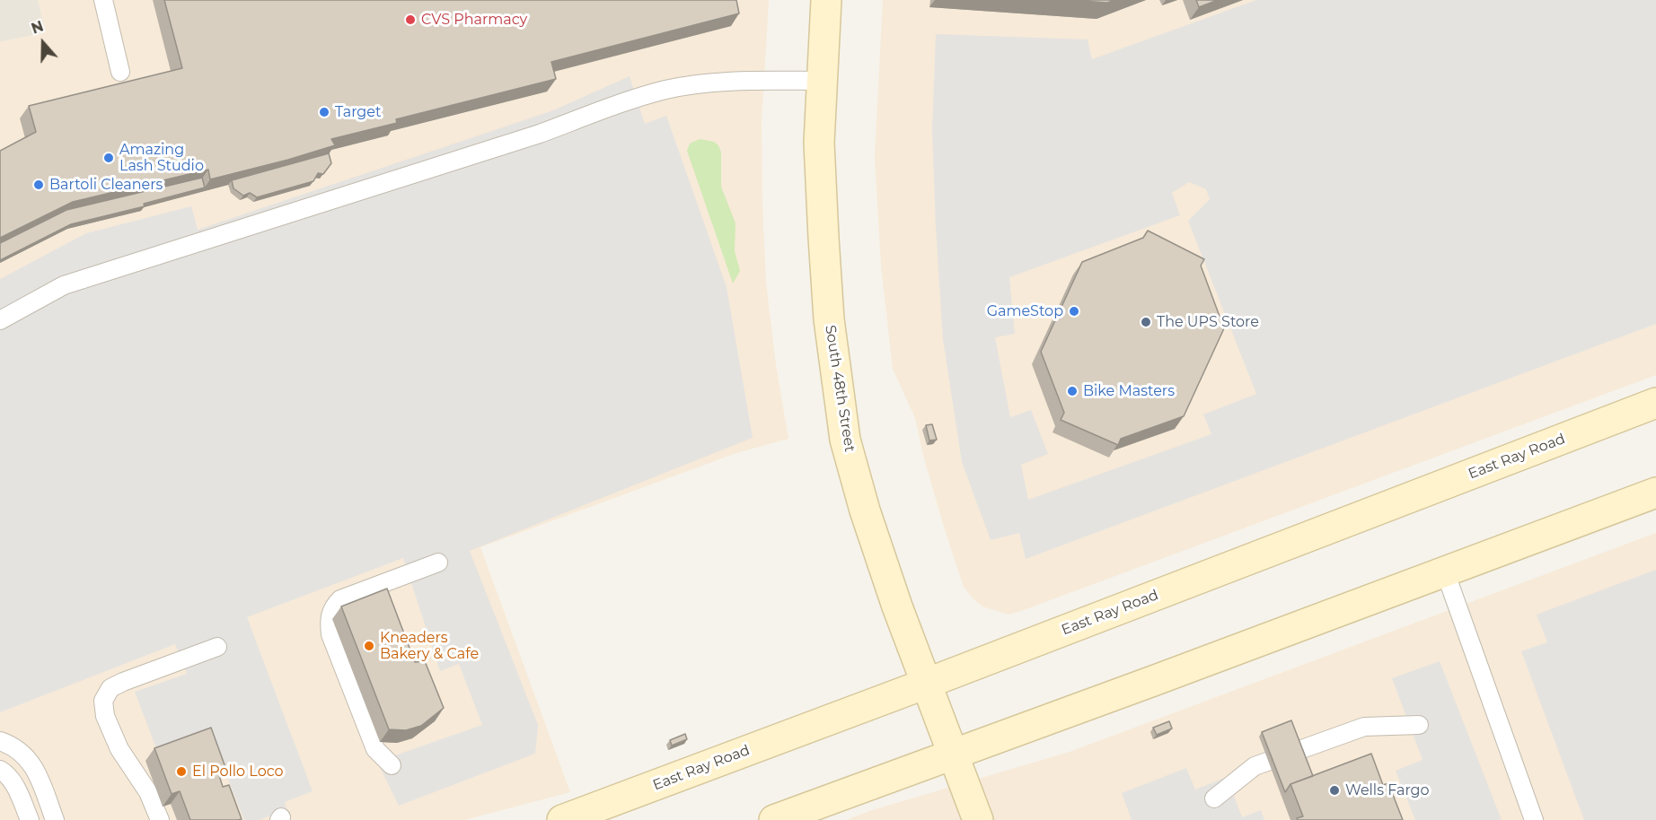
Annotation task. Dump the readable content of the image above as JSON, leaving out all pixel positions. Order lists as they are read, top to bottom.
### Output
{
  "streets": {
    "main road": ["South 48th Street", "East Ray Road"]
  },
  "crossings": [
    ["South 48th Street", "East Ray Road"]
  ],
  "places": [
    "CVS Pharmacy",
    "Target",
    "Amazing Lash Studio",
    "Bartoli Cleaners",
    "GameStop",
    "The UPS Store",
    "Bike Masters",
    "Kneaders Bakery & Cafe",
    "El Pollo Loco",
    "Wells Fargo"
  ],
  "north": "top"
}
